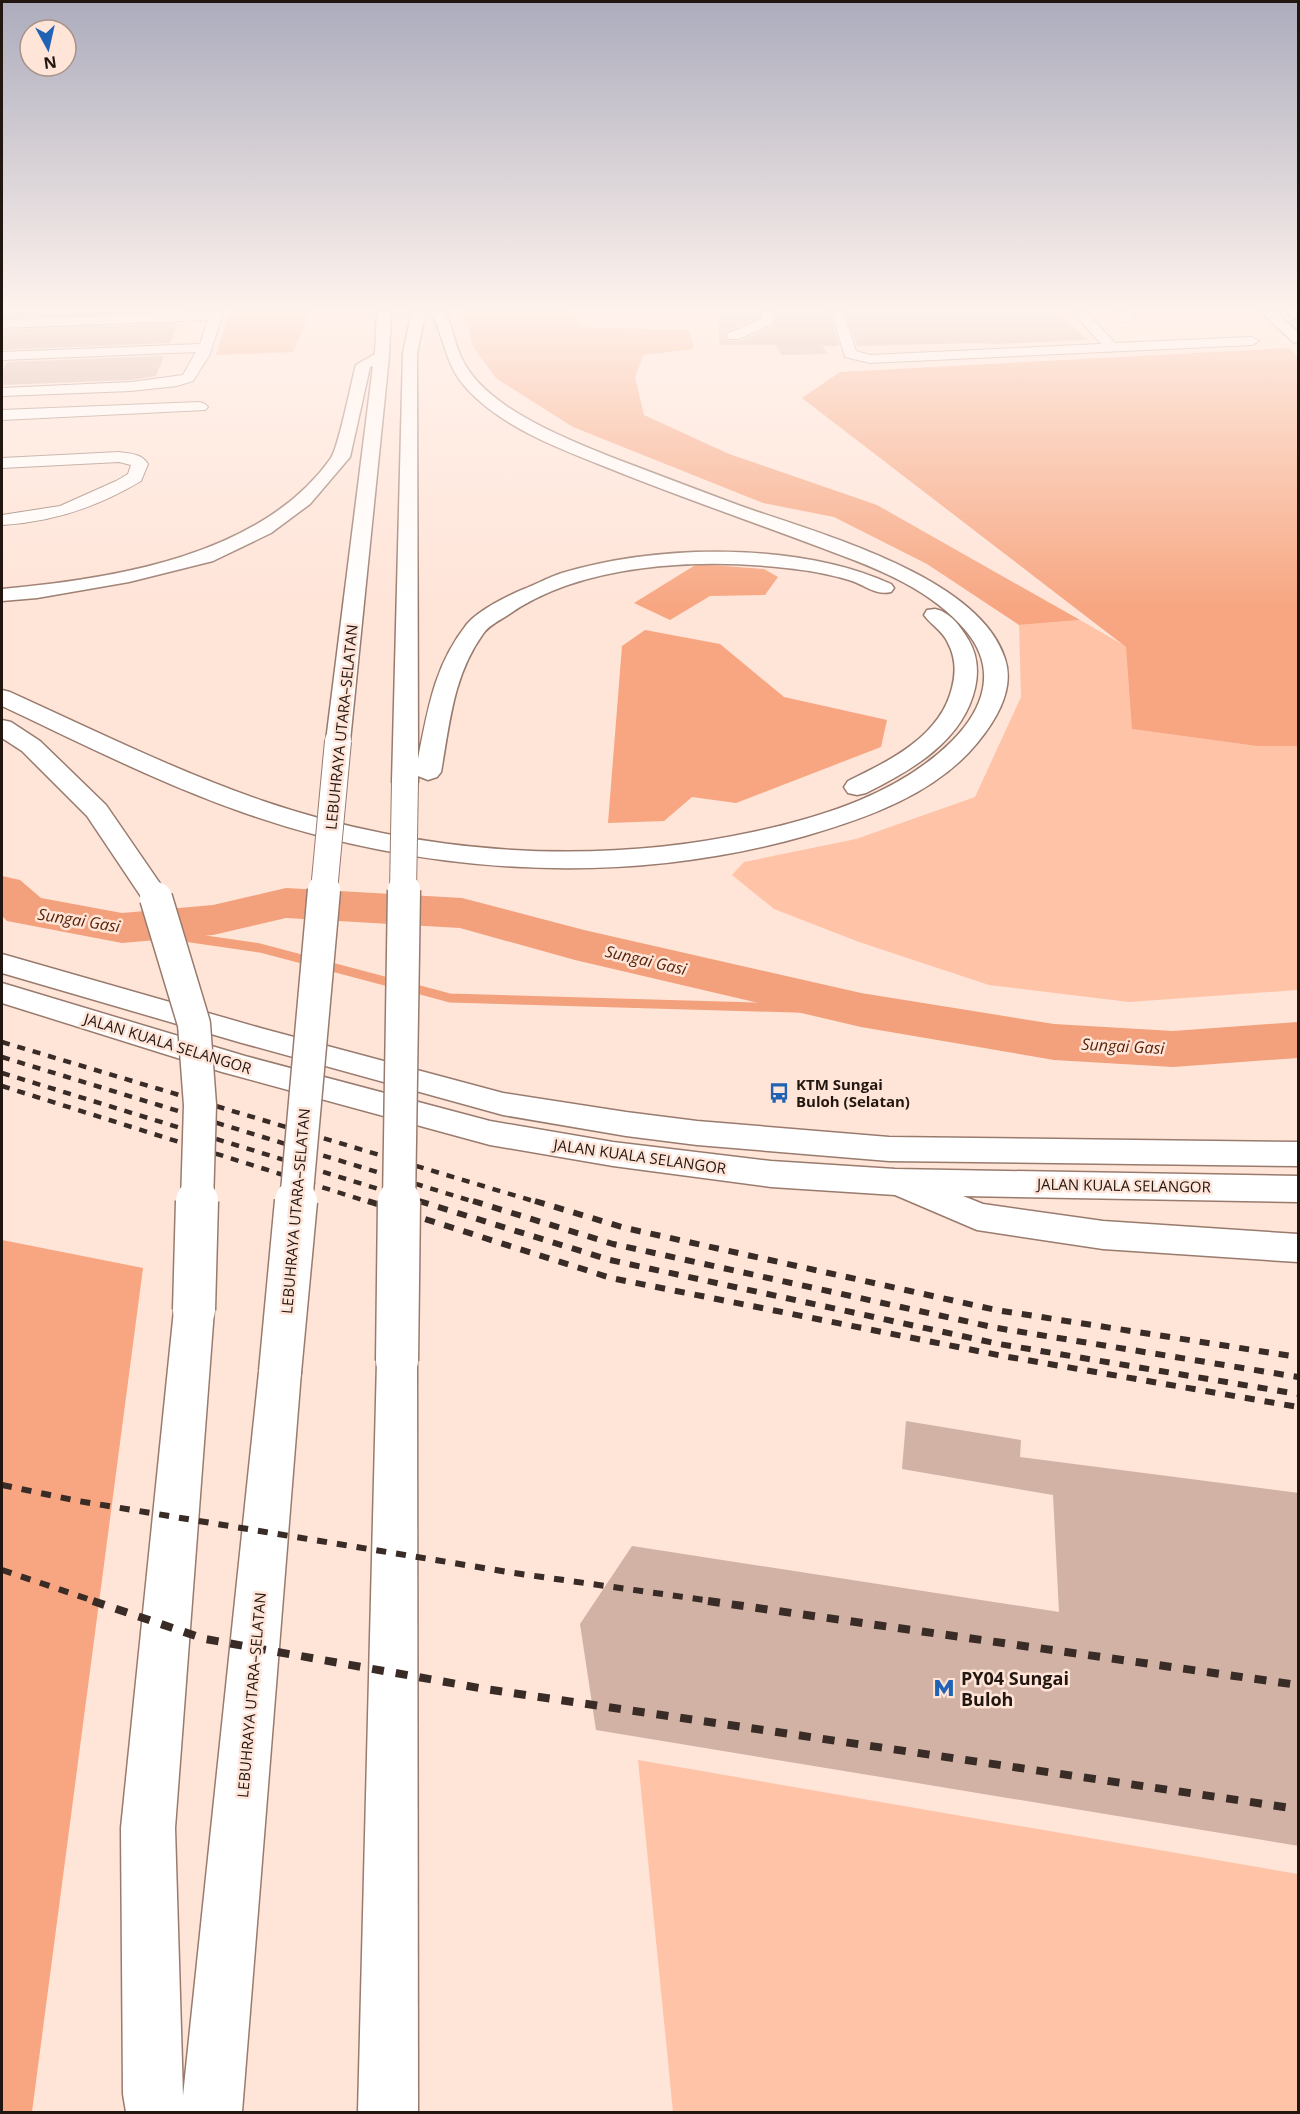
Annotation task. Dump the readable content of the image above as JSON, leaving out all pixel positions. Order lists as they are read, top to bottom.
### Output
{
  "streets": {
    "highway": ["LEBUHRAYA UTARA–SELATAN", "JALAN KUALA SELANGOR"]
  },
  "water": ["Sungai Gasi"],
  "places": {
    "bus stop": ["KTM Sungai Buloh (Selatan)"],
    "metro station": ["PY04 Sungai Buloh"]
  },
  "north": "bottom"
}
